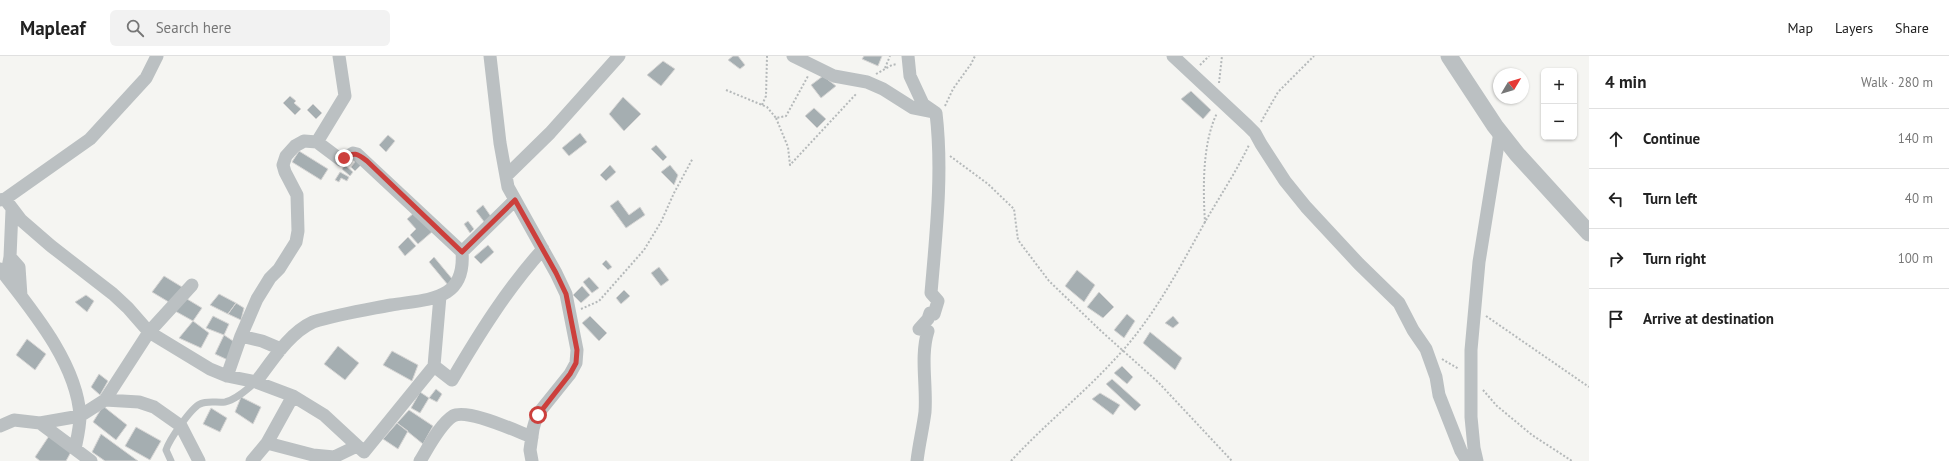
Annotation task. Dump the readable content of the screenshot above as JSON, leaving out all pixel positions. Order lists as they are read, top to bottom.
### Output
{
  "north": "top right",
  "page": {
    "header": "Mapleaf",
    "search": "Search here",
    "nav": ["Map", "Layers", "Share"],
    "heading": ["4 min", "Walk · 280 m"],
    "map_buttons": ["+", "−"],
    "list": [
      ["Continue", "140 m"],
      ["Turn left", "40 m"],
      ["Turn right", "100 m"],
      "Arrive at destination"
    ]
  }
}
